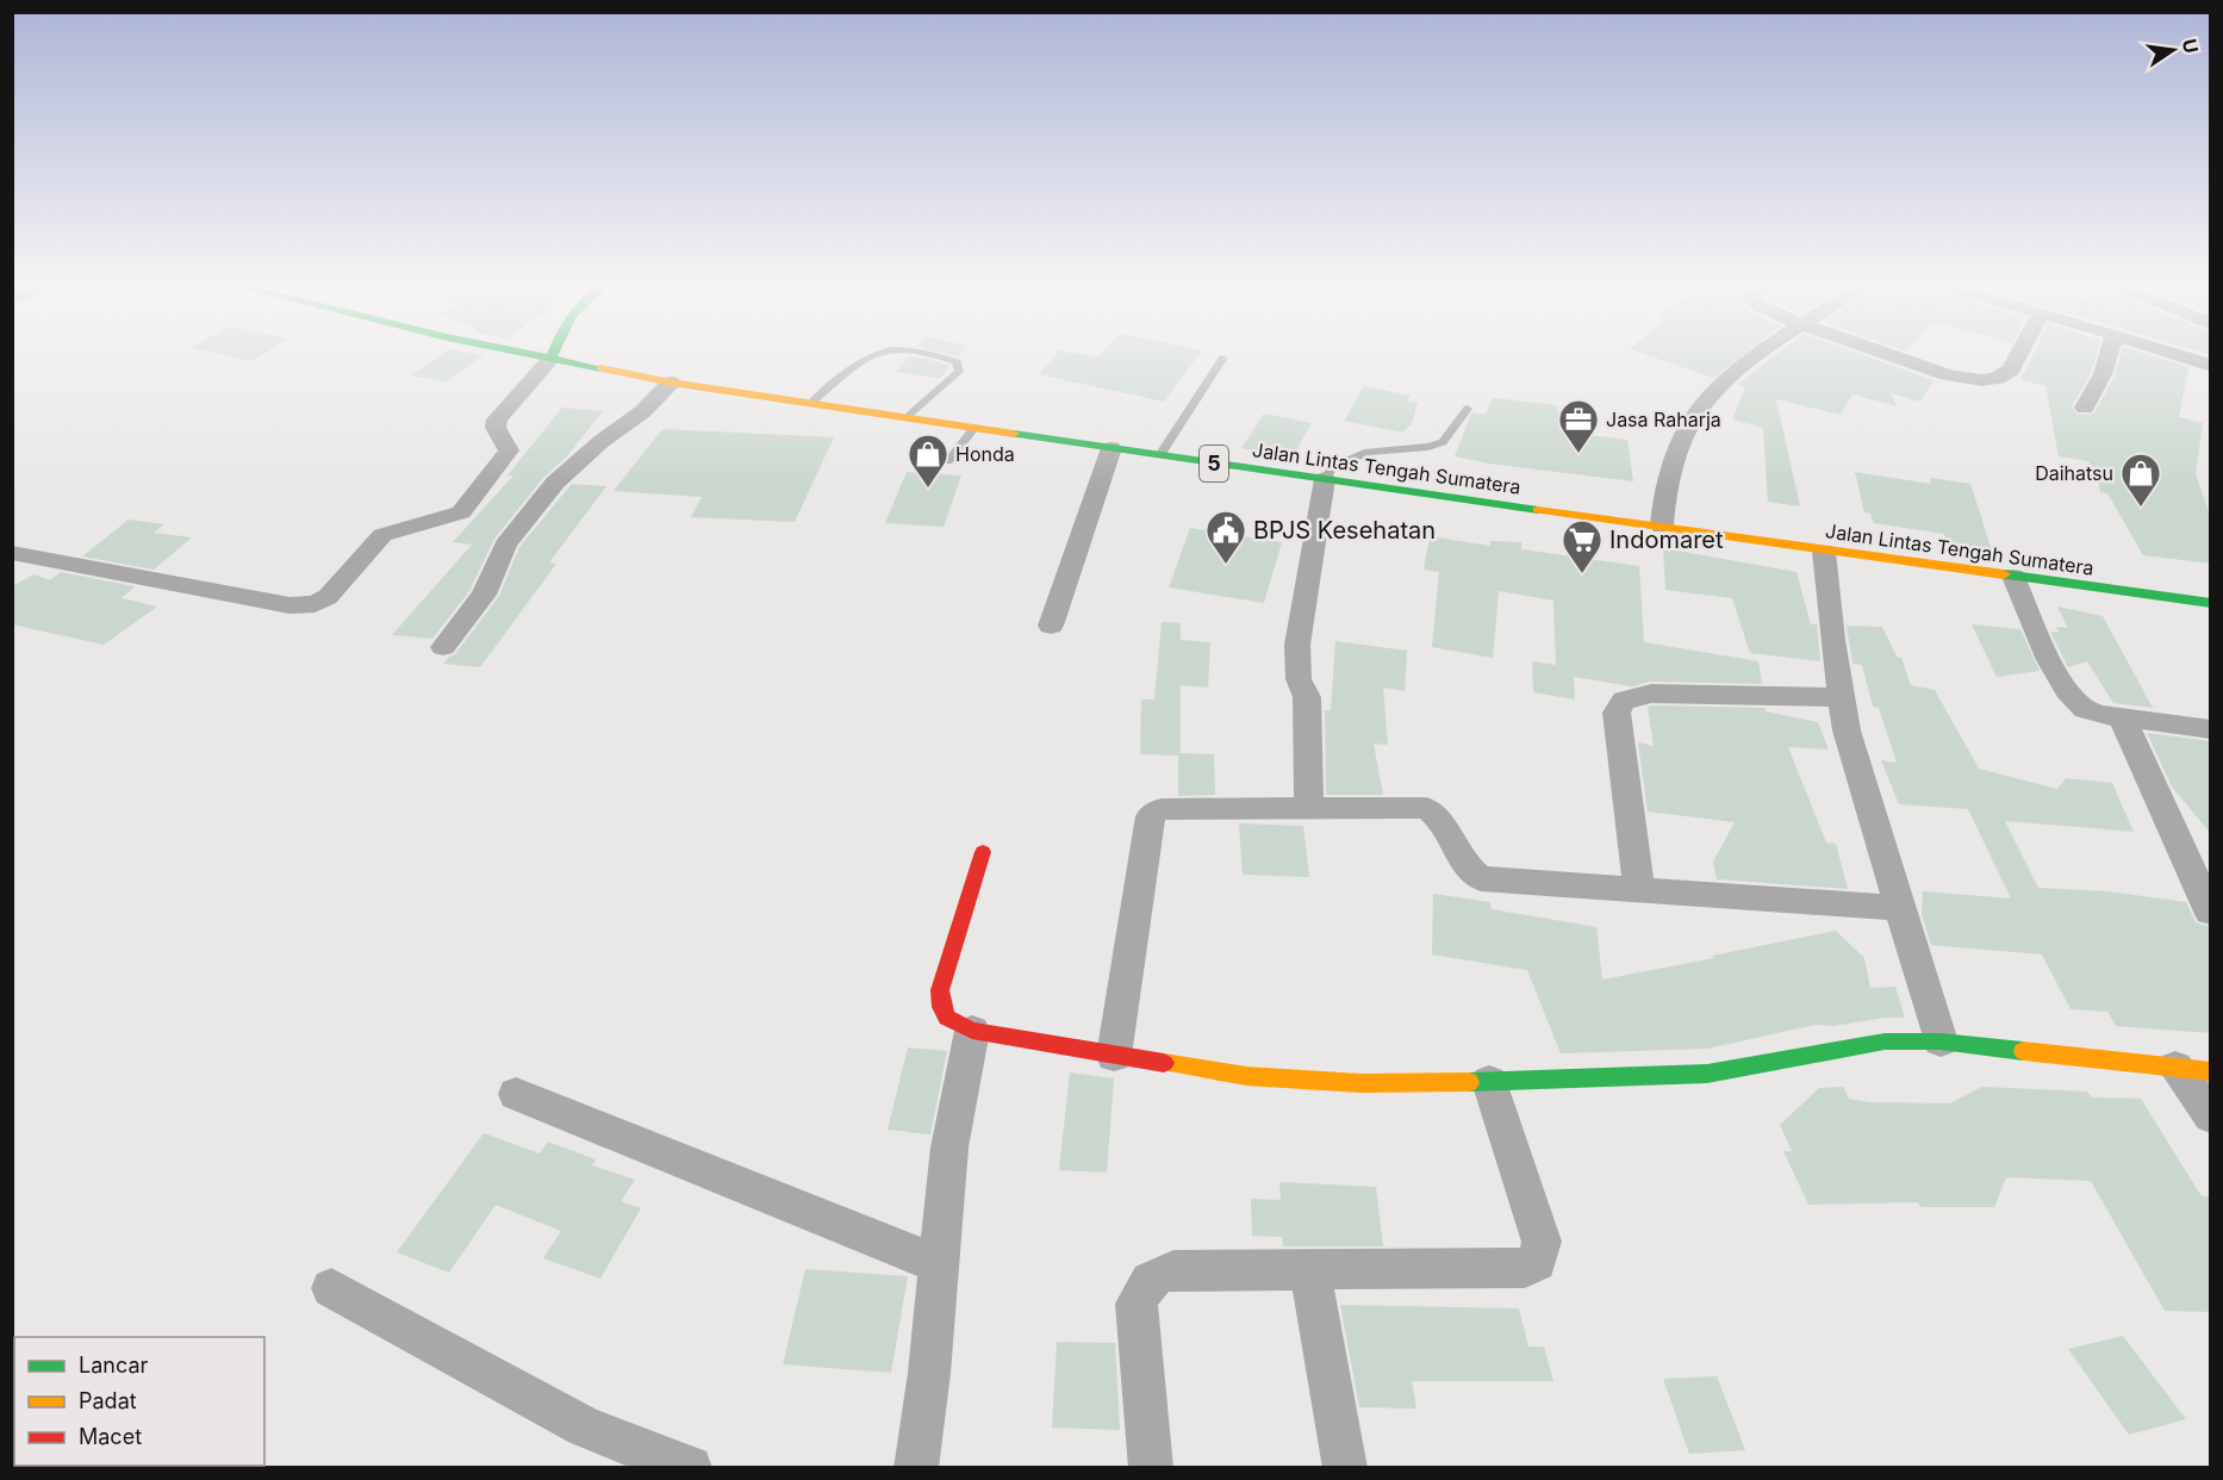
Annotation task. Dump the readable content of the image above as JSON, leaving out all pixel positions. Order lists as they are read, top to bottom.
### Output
{
  "streets": {
    "main road": ["5", "Jalan Lintas Tengah Sumatera"]
  },
  "places": {
    "office": ["Jasa Raharja"],
    "shop": ["Honda", "Daihatsu"],
    "public building": ["BPJS Kesehatan"],
    "supermarket": ["Indomaret"]
  },
  "legend": ["Lancar", "Padat", "Macet"],
  "north": "right"
}
